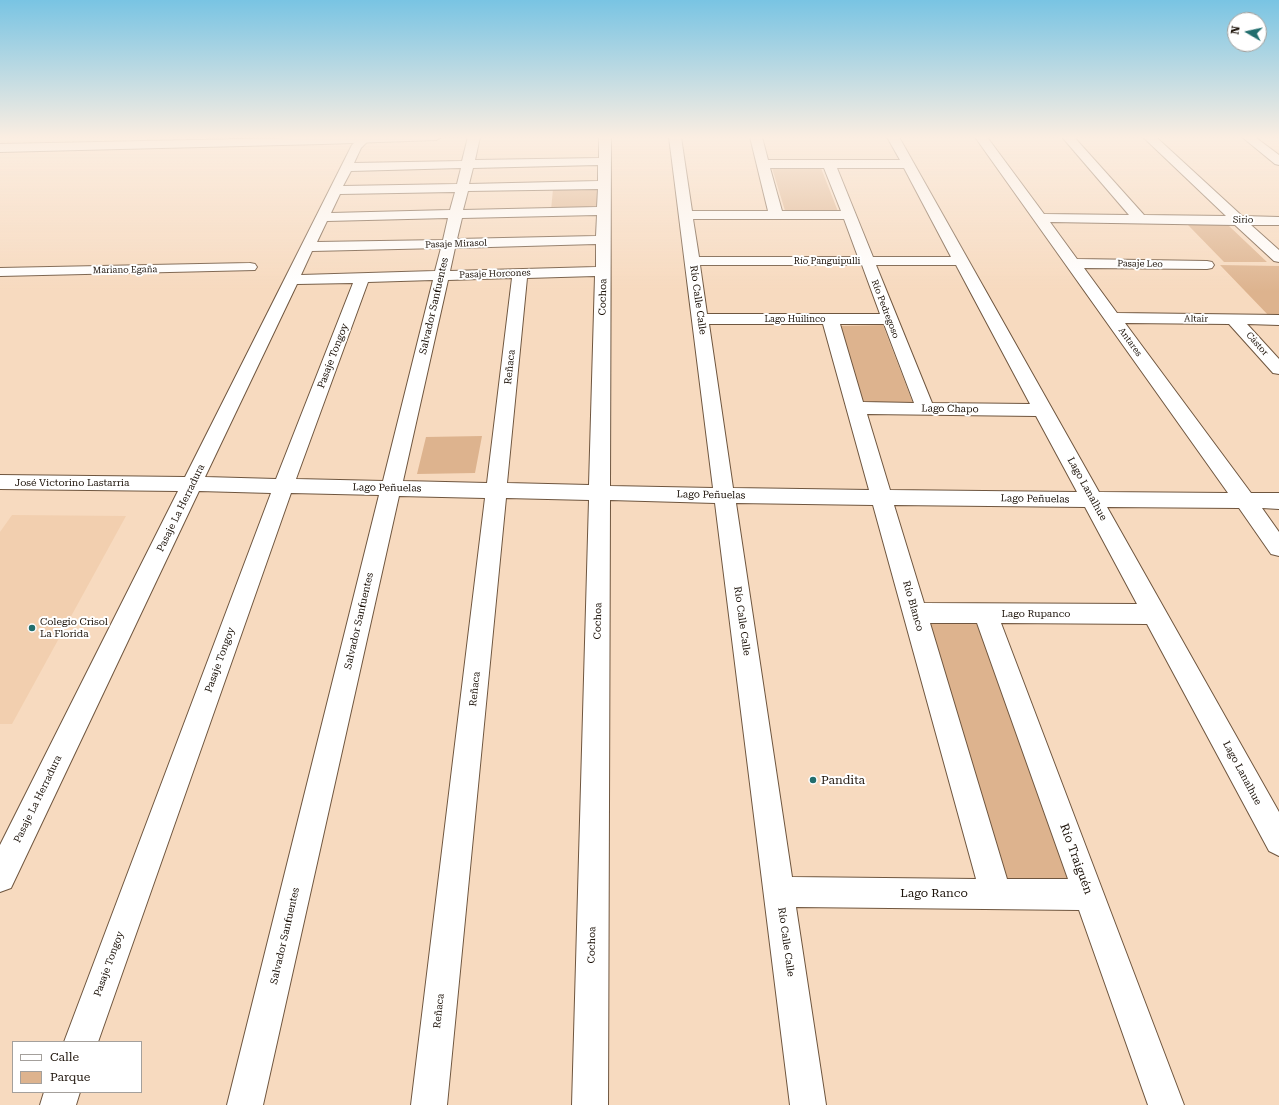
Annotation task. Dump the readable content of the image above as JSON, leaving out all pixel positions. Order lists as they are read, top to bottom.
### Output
{
  "streets": {
    "street": [
      "Sirio",
      "Pasaje Mirasol",
      "Río Panguipulli",
      "Pasaje Leo",
      "Mariano Egaña",
      "Pasaje Horcones",
      "Cochoa",
      "Río Calle Calle",
      "Salvador Sanfuentes",
      "Río Pedregoso",
      "Lago Huilinco",
      "Altair",
      "Antares",
      "Cástor",
      "Pasaje Tongoy",
      "Reñaca",
      "Lago Chapo",
      "José Victorino Lastarria",
      "Lago Peñuelas",
      "Lago Lanalhue",
      "Pasaje La Herradura",
      "Río Blanco",
      "Lago Rupanco",
      "Río Traiguén",
      "Lago Ranco"
    ]
  },
  "crossings": [
    ["Sirio", "Antares"],
    ["Pasaje Mirasol", "Cochoa"],
    ["Pasaje Mirasol", "Salvador Sanfuentes"],
    ["Pasaje Mirasol", "Pasaje La Herradura"],
    ["Río Panguipulli", "Río Calle Calle"],
    ["Río Panguipulli", "Río Pedregoso"],
    ["Río Panguipulli", "Lago Lanalhue"],
    ["Pasaje Leo", "Antares"],
    ["Pasaje Horcones", "Cochoa"],
    ["Pasaje Horcones", "Salvador Sanfuentes"],
    ["Pasaje Horcones", "Pasaje Tongoy"],
    ["Pasaje Horcones", "Reñaca"],
    ["Pasaje Horcones", "Pasaje La Herradura"],
    ["Cochoa", "Lago Peñuelas"],
    ["Río Calle Calle", "Lago Huilinco"],
    ["Río Calle Calle", "Lago Peñuelas"],
    ["Río Calle Calle", "Lago Ranco"],
    ["Salvador Sanfuentes", "Lago Peñuelas"],
    ["Río Pedregoso", "Lago Huilinco"],
    ["Río Pedregoso", "Lago Chapo"],
    ["Lago Huilinco", "Río Blanco"],
    ["Altair", "Antares"],
    ["Altair", "Cástor"],
    ["Antares", "Lago Peñuelas"],
    ["Pasaje Tongoy", "Lago Peñuelas"],
    ["Reñaca", "Lago Peñuelas"],
    ["Lago Chapo", "Lago Lanalhue"],
    ["Lago Chapo", "Río Blanco"],
    ["José Victorino Lastarria", "Lago Peñuelas"],
    ["Lago Peñuelas", "Lago Lanalhue"],
    ["Lago Peñuelas", "Pasaje La Herradura"],
    ["Lago Peñuelas", "Río Blanco"],
    ["Lago Lanalhue", "Lago Rupanco"],
    ["Río Blanco", "Lago Rupanco"],
    ["Río Blanco", "Lago Ranco"],
    ["Lago Rupanco", "Río Traiguén"],
    ["Río Traiguén", "Lago Ranco"]
  ],
  "places": ["Colegio Crisol La Florida", "Pandita"],
  "legend": ["Calle", "Parque"],
  "north": "left"
}
